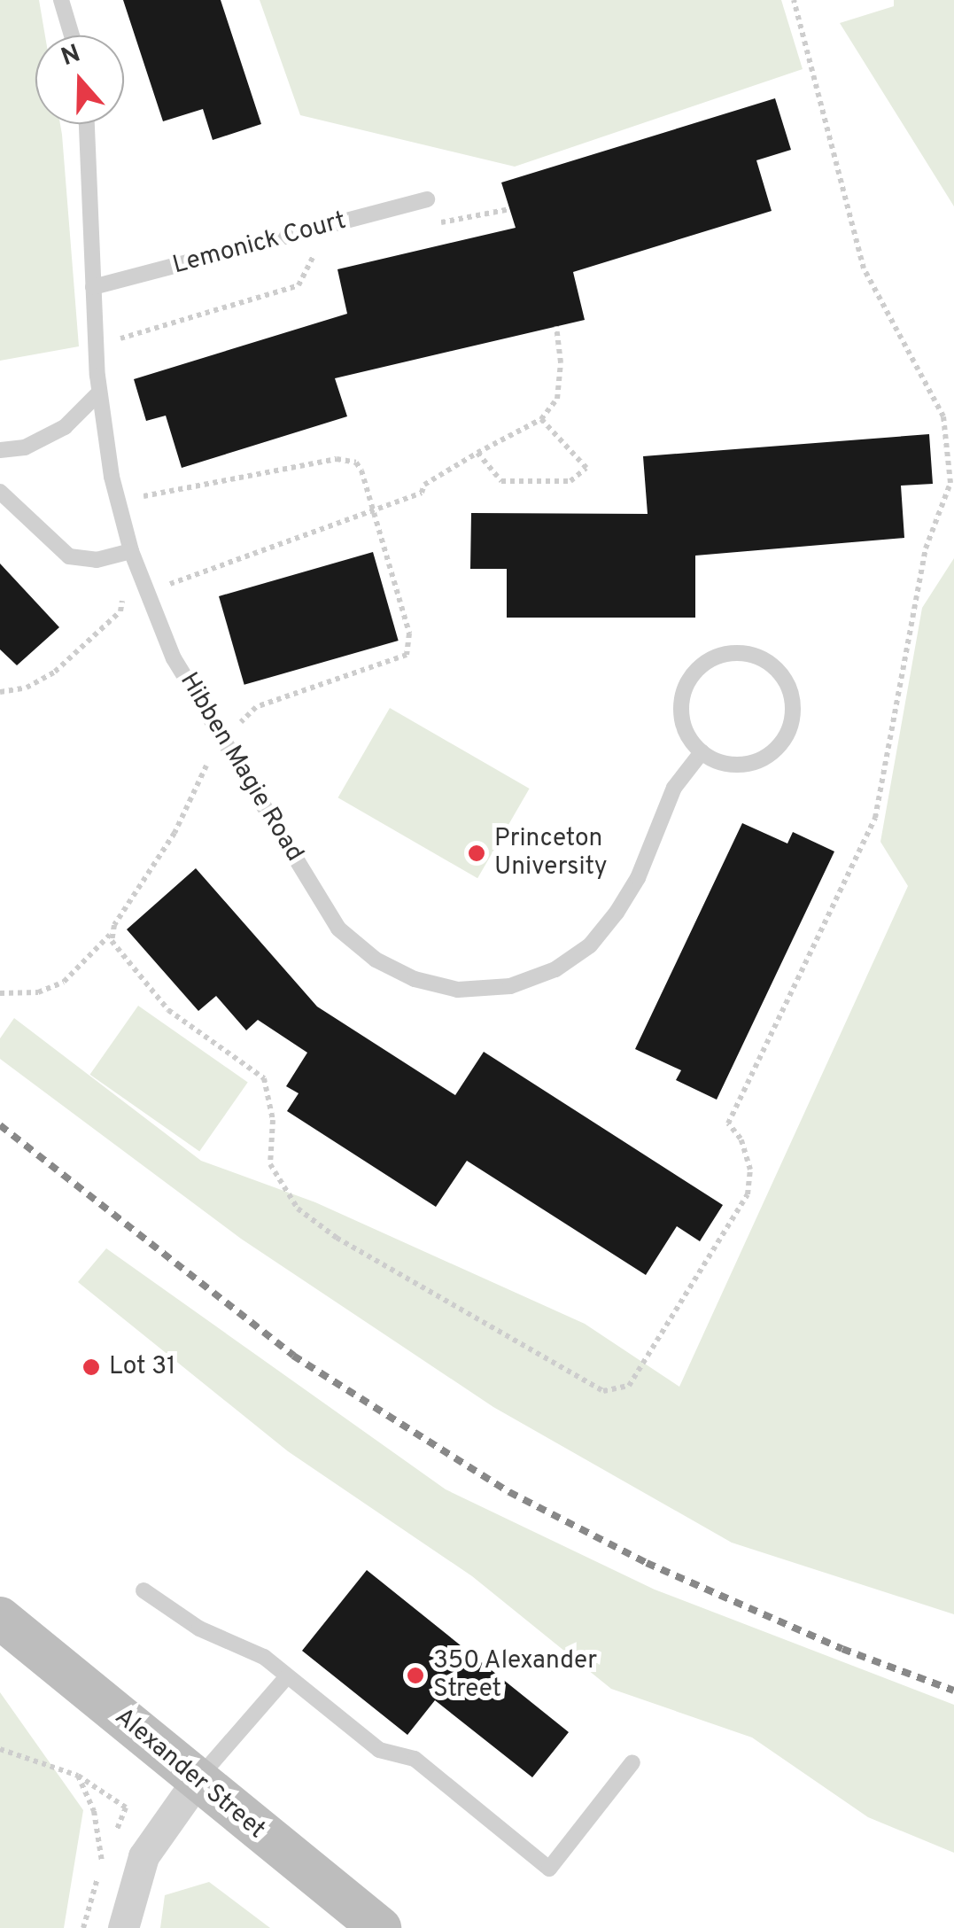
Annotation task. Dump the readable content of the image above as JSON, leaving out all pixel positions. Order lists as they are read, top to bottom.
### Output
{
  "streets": {
    "main road": ["Alexander Street"],
    "lane": ["Lemonick Court", "Hibben Magie Road"]
  },
  "crossings": [
    ["Lemonick Court", "Hibben Magie Road"]
  ],
  "places": ["Princeton University", "Lot 31", "350 Alexander Street"],
  "north": "top"
}
